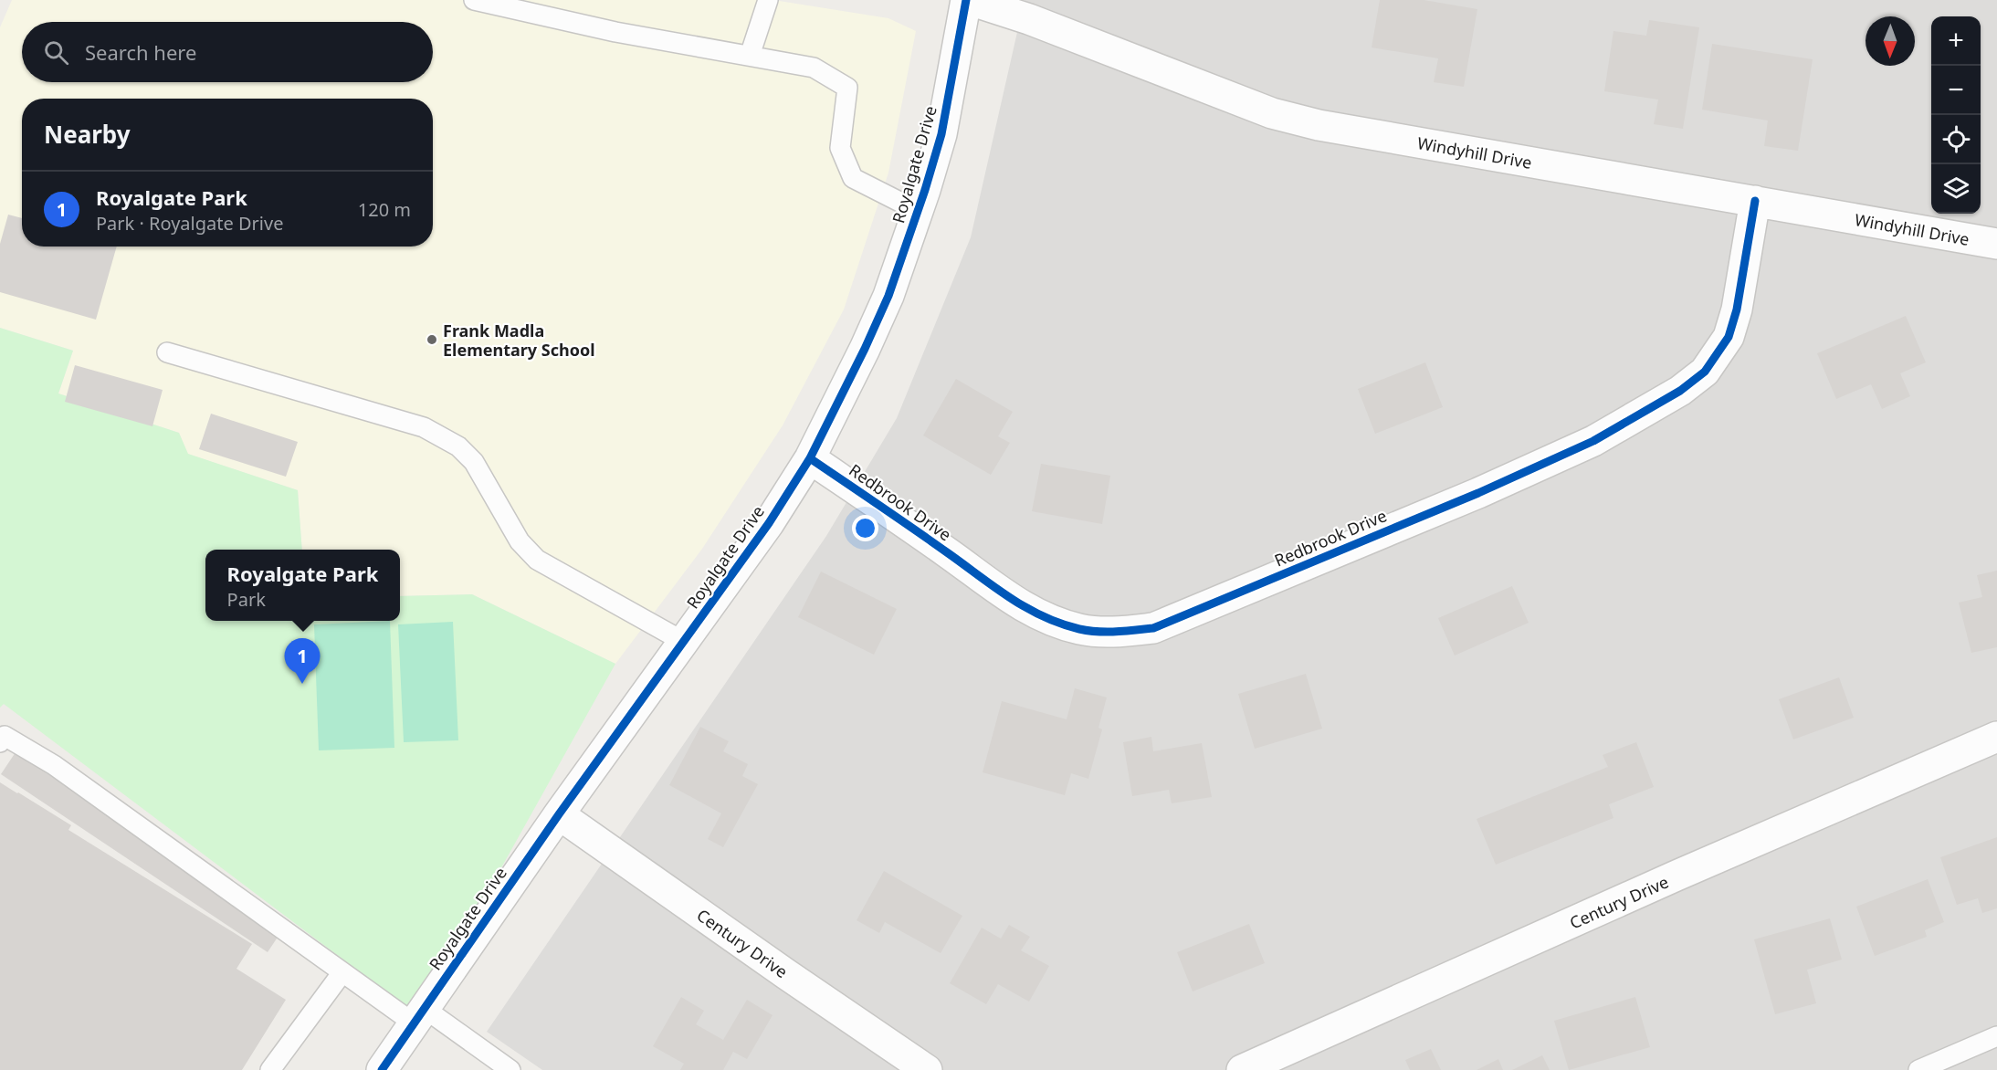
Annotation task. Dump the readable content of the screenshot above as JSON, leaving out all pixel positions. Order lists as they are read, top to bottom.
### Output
{
  "streets": {
    "street": [
      "Windyhill Drive",
      "Royalgate Drive",
      "Redbrook Drive",
      "Century Drive"
    ]
  },
  "crossings": [
    ["Windyhill Drive", "Royalgate Drive"],
    ["Windyhill Drive", "Redbrook Drive"],
    ["Royalgate Drive", "Redbrook Drive"],
    ["Royalgate Drive", "Century Drive"]
  ],
  "places": ["Frank Madla Elementary School"],
  "north": "bottom",
  "page": {
    "map_buttons": ["+", "−"],
    "search": "Search here",
    "heading": "Nearby",
    "list": [
      {
        "mark": "1",
        "name": "Royalgate Park",
        "note": "Park · Royalgate Drive",
        "value": "120 m"
      }
    ],
    "popup": ["Royalgate Park", "Park"],
    "pins": "1"
  }
}
